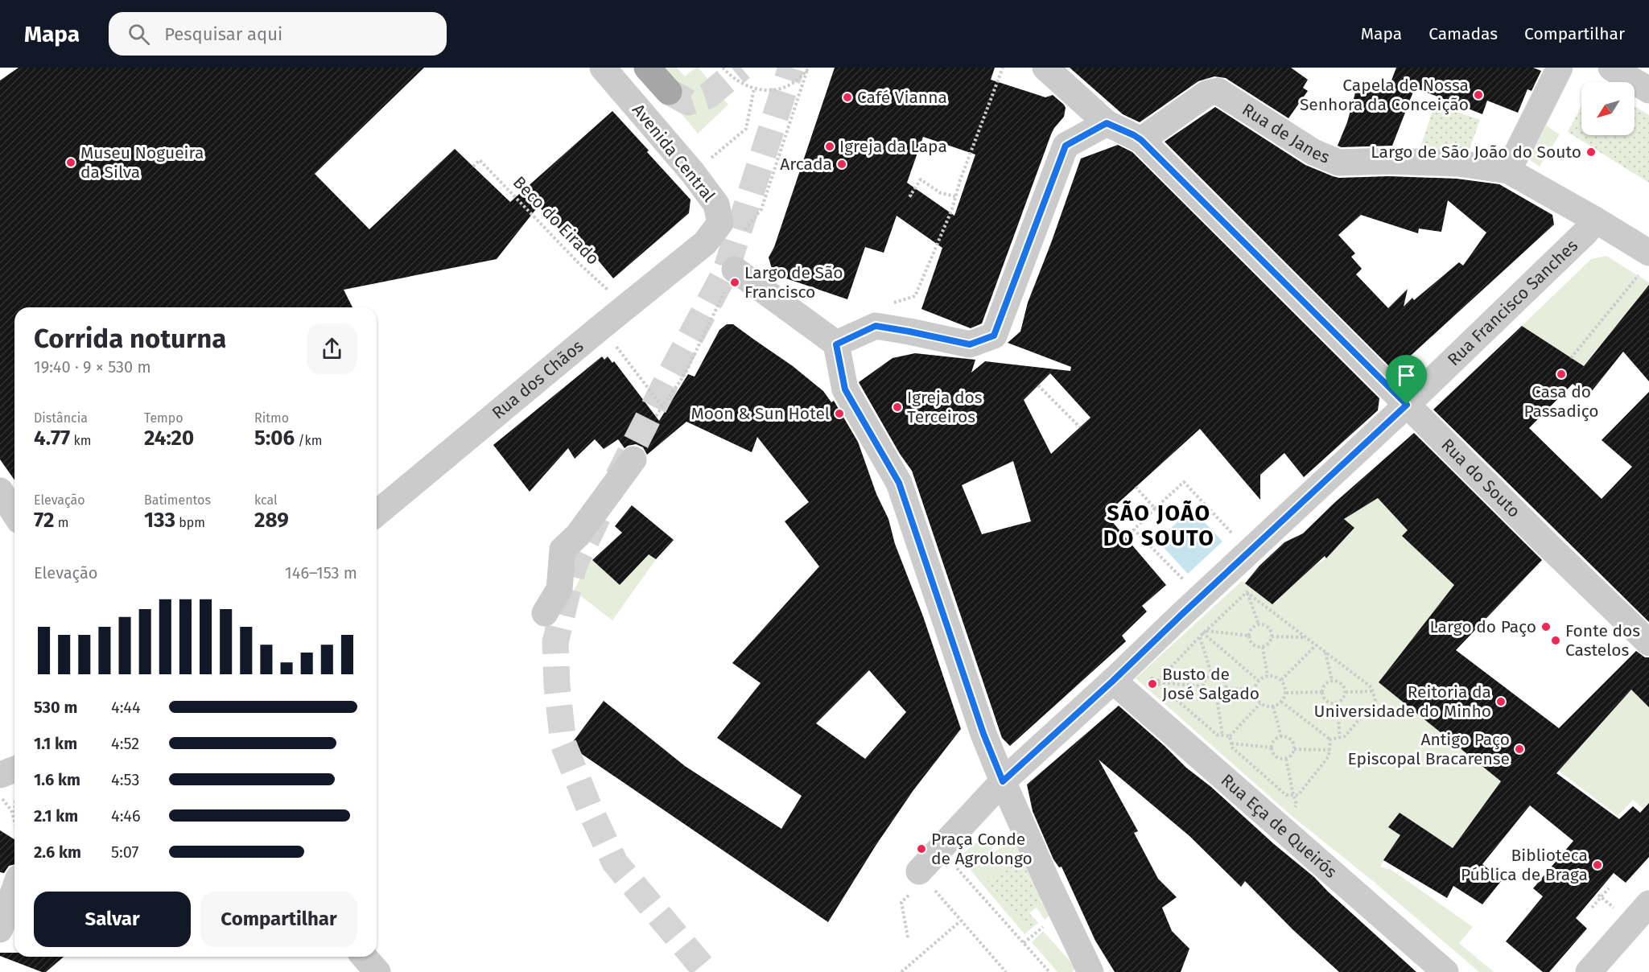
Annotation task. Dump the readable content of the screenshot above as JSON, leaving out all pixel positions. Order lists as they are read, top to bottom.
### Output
{
  "streets": {
    "street": [
      "Rua de Janes",
      "Avenida Central",
      "Rua Francisco Sanches",
      "Rua dos Chãos",
      "Rua do Souto",
      "Rua Eça de Queirós"
    ],
    "path": ["Beco do Eirado"]
  },
  "crossings": [
    ["Rua de Janes", "Rua do Souto"],
    ["Avenida Central", "Rua dos Chãos"],
    ["Rua Francisco Sanches", "Rua do Souto"],
    ["Rua Francisco Sanches", "Rua Eça de Queirós"]
  ],
  "districts": ["SÃO JOÃO DO SOUTO"],
  "places": [
    "Capela de Nossa Senhora da Conceição",
    "Café Vianna",
    "Igreja da Lapa",
    "Largo de São João do Souto",
    "Museu Nogueira da Silva",
    "Arcada",
    "Largo de São Francisco",
    "Casa do Passadiço",
    "Igreja dos Terceiros",
    "Moon & Sun Hotel",
    "Largo do Paço",
    "Fonte dos Castelos",
    "Busto de José Salgado",
    "Reitoria da Universidade do Minho",
    "Antigo Paço Episcopal Bracarense",
    "Praça Conde de Agrolongo",
    "Biblioteca Pública de Braga"
  ],
  "north": "bottom left",
  "page": {
    "header": "Mapa",
    "search": "Pesquisar aqui",
    "nav": ["Mapa", "Camadas", "Compartilhar"],
    "heading": ["Corrida noturna", "19:40 · 9 × 530 m"],
    "stats": [
      ["Distância", "4.77 km"],
      ["Tempo", "24:20"],
      ["Ritmo", "5:06 /km"],
      ["Elevação", "72 m"],
      ["Batimentos", "133 bpm"],
      ["kcal", "289"]
    ],
    "chart": ["Elevação", "146–153 m"],
    "list": [
      {
        "name": "530 m",
        "note": "4:44"
      },
      {
        "name": "1.1 km",
        "note": "4:52"
      },
      {
        "name": "1.6 km",
        "note": "4:53"
      },
      {
        "name": "2.1 km",
        "note": "4:46"
      },
      {
        "name": "2.6 km",
        "note": "5:07"
      }
    ],
    "buttons": ["Salvar", "Compartilhar"]
  }
}
